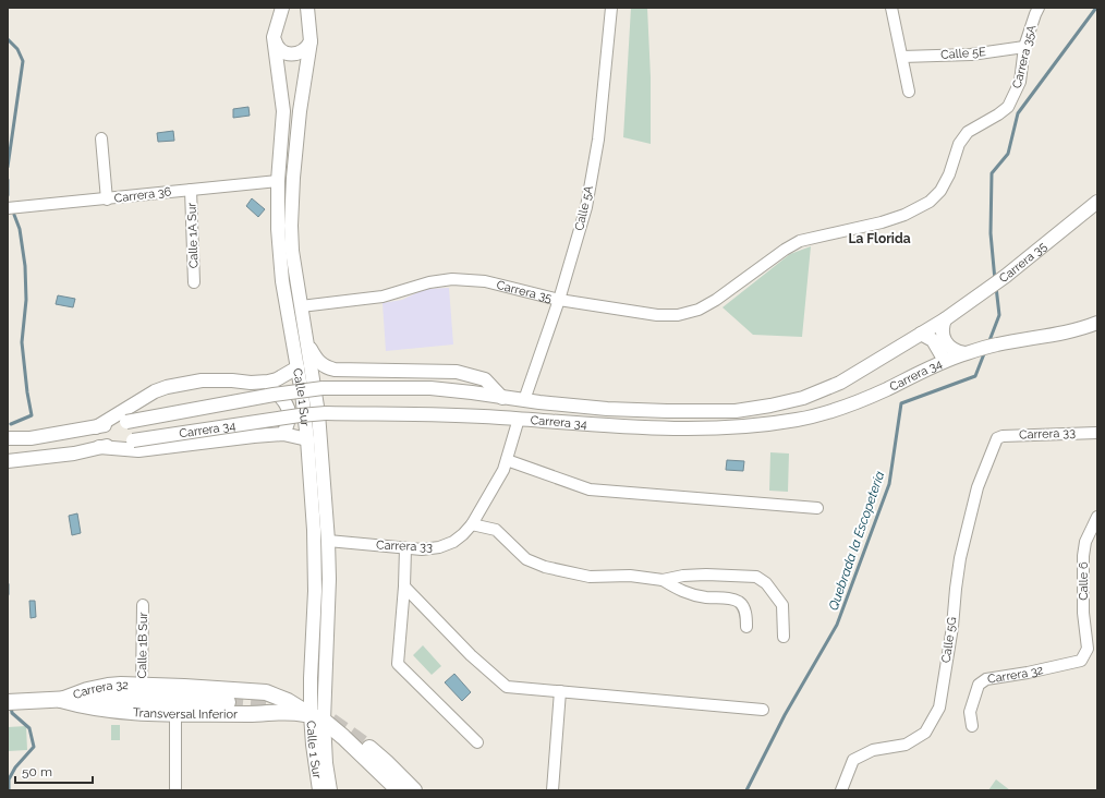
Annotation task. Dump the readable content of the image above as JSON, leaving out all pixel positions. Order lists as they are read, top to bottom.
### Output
{
  "streets": {
    "main road": ["Carrera 32", "Transversal Inferior"],
    "street": [
      "Calle 5E",
      "Carrera 35A",
      "Carrera 36",
      "Calle 5A",
      "Calle 1A Sur",
      "Carrera 35",
      "Carrera 34",
      "Calle 1 Sur",
      "Carrera 33",
      "Calle 6",
      "Calle 5G",
      "Calle 1B Sur"
    ]
  },
  "crossings": [
    ["Calle 5E", "Carrera 35A"],
    ["Carrera 35A", "Carrera 35"],
    ["Carrera 36", "Calle 1A Sur"],
    ["Carrera 36", "Calle 1 Sur"],
    ["Calle 5A", "Carrera 35"],
    ["Calle 5A", "Carrera 34"],
    ["Carrera 35", "Carrera 34"],
    ["Carrera 35", "Calle 1 Sur"],
    ["Calle 1 Sur", "Carrera 33"],
    ["Calle 1 Sur", "Transversal Inferior"],
    ["Carrera 33", "Calle 5G"],
    ["Calle 6", "Carrera 32"],
    ["Calle 1B Sur", "Carrera 32"],
    ["Calle 1B Sur", "Transversal Inferior"],
    ["Carrera 32", "Transversal Inferior"]
  ],
  "districts": ["La Florida"],
  "water": ["Quebrada la Escopetería"],
  "scale_bar": "50 m"
}
